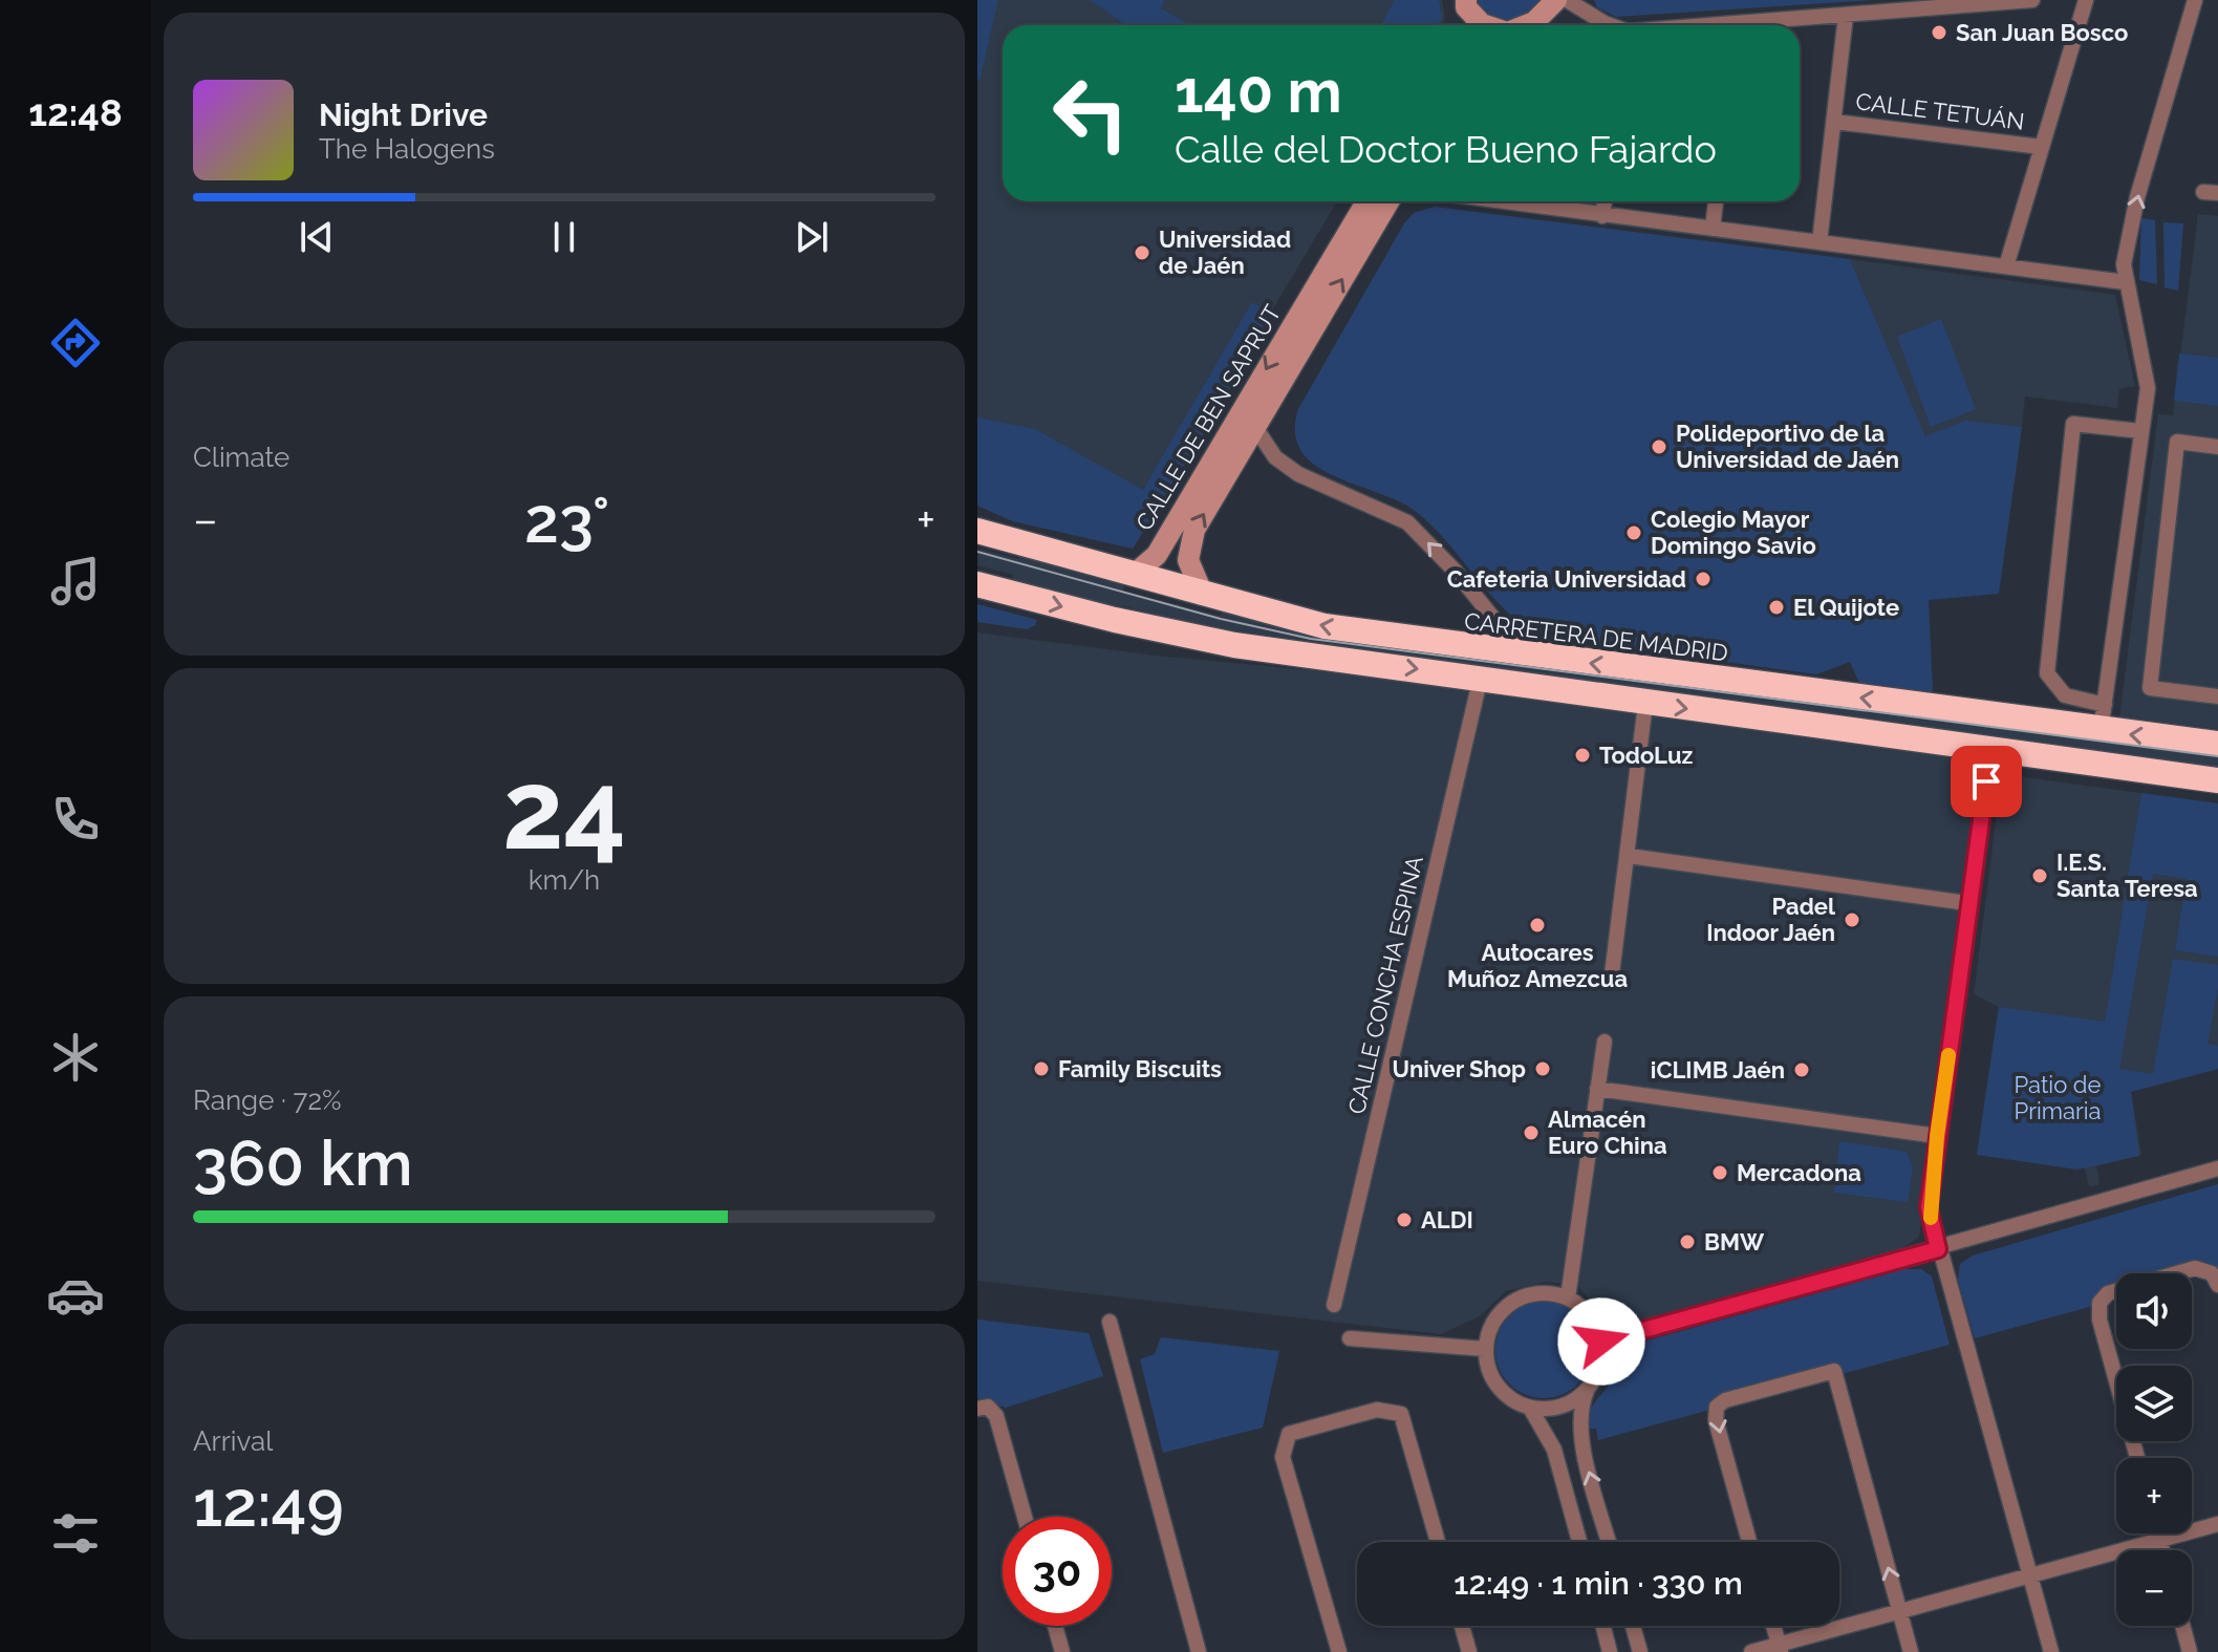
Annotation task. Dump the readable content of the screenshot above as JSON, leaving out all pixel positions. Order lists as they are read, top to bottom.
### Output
{
  "streets": {
    "highway": ["CARRETERA DE MADRID"],
    "street": ["CALLE TETUÁN", "CALLE DE BEN SAPRUT", "CALLE CONCHA ESPINA"]
  },
  "crossings": [
    ["CALLE DE BEN SAPRUT", "CARRETERA DE MADRID"]
  ],
  "parks": ["Patio de Primaria"],
  "places": [
    "San Juan Bosco",
    "Universidad de Jaén",
    "Polideportivo de la Universidad de Jaén",
    "Colegio Mayor Domingo Savio",
    "Cafeteria Universidad",
    "El Quijote",
    "TodoLuz",
    "I.E.S. Santa Teresa",
    "Padel Indoor Jaén",
    "Autocares Muñoz Amezcua",
    "Family Biscuits",
    "Univer Shop",
    "iCLIMB Jaén",
    "Almacén Euro China",
    "Mercadona",
    "ALDI",
    "BMW"
  ],
  "page": {
    "tabs": "12:48",
    "turn": ["140 m", "Calle del Doctor Bueno Fajardo"],
    "song": ["Night Drive", "The Halogens"],
    "tile": [
      "Climate",
      ["24", "km/h"],
      ["Range · 72%", "360 km"],
      ["Arrival", "12:49"]
    ],
    "heat": ["−", "23°", "+"],
    "map_buttons": ["+", "−"],
    "limit": "30",
    "trip": "12:49 · 1 min · 330 m"
  }
}
